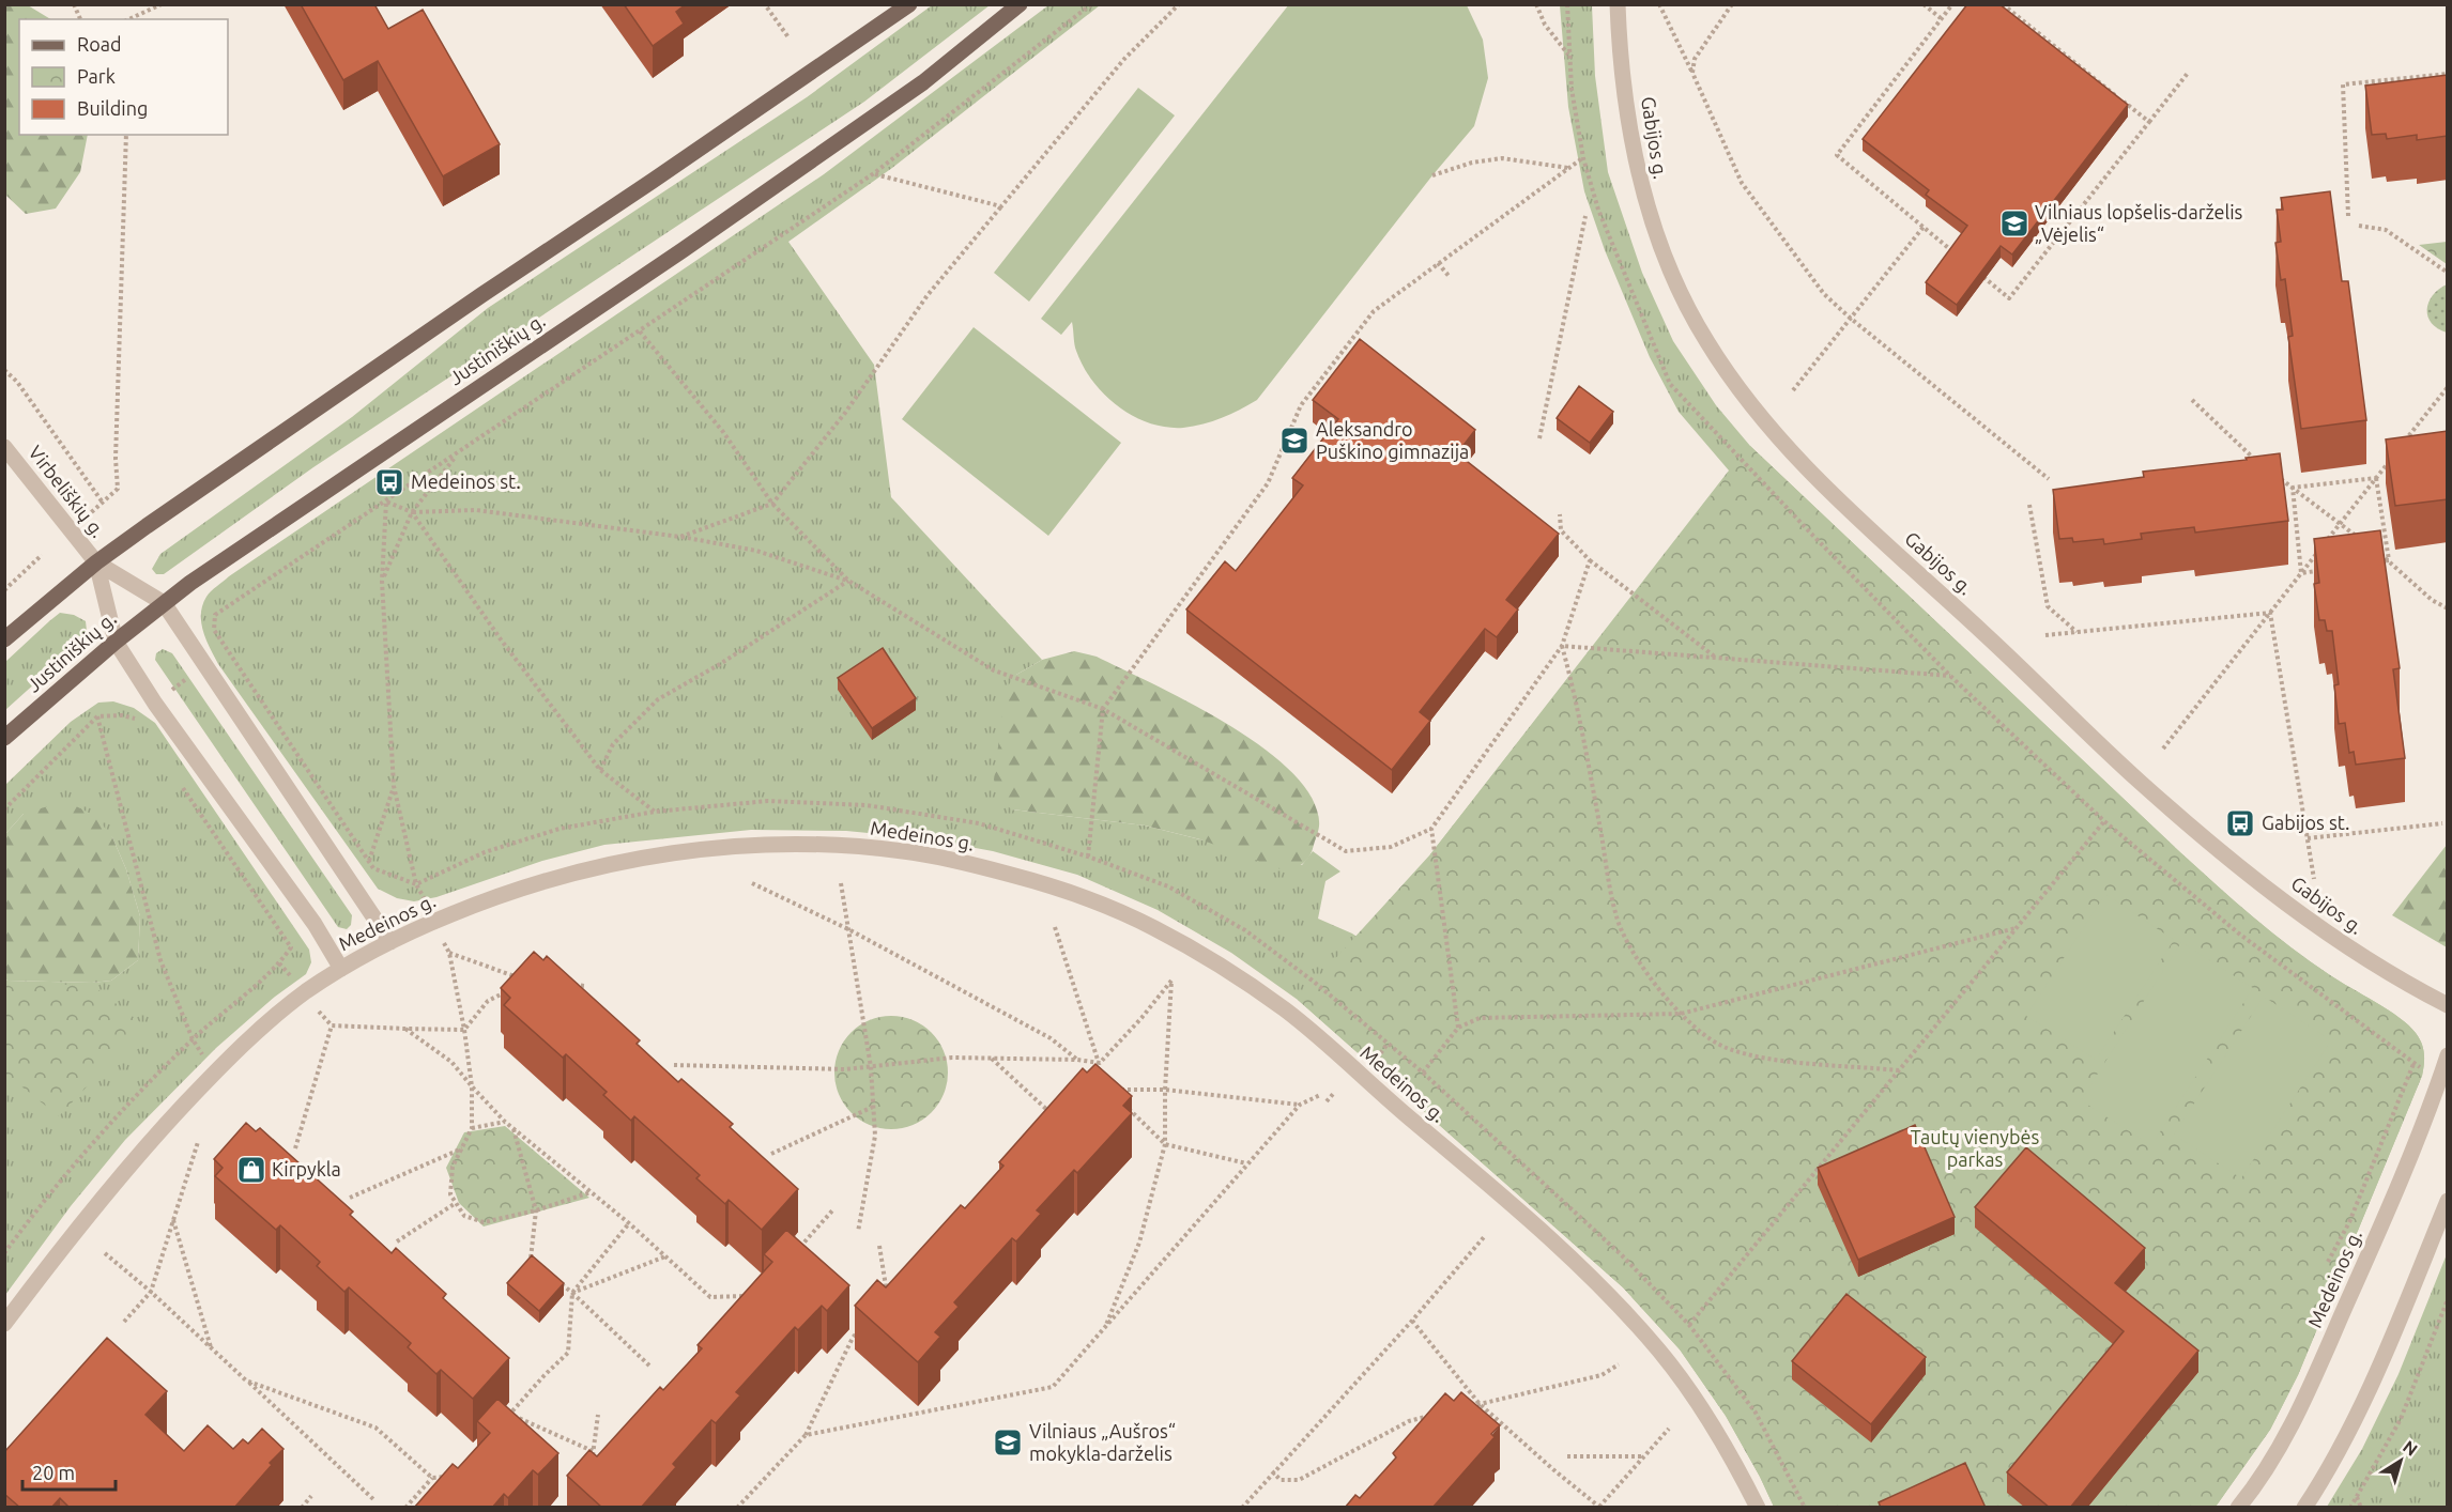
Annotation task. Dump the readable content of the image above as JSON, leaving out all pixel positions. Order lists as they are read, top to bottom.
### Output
{
  "streets": {
    "main road": ["Justiniškių g."],
    "street": ["Gabijos g.", "Virbeliškių g.", "Medeinos g."]
  },
  "parks": ["Tautų vienybės parkas"],
  "places": {
    "school or university": ["Vilniaus lopšelis-darželis „Vėjelis“", "Aleksandro Puškino gimnazija", "Vilniaus „Aušros“ mokykla-darželis"],
    "bus stop": ["Medeinos st.", "Gabijos st."],
    "shop": ["Kirpykla"]
  },
  "legend": ["Road", "Park", "Building"],
  "scale_bar": "20 m",
  "north": "top right"
}
